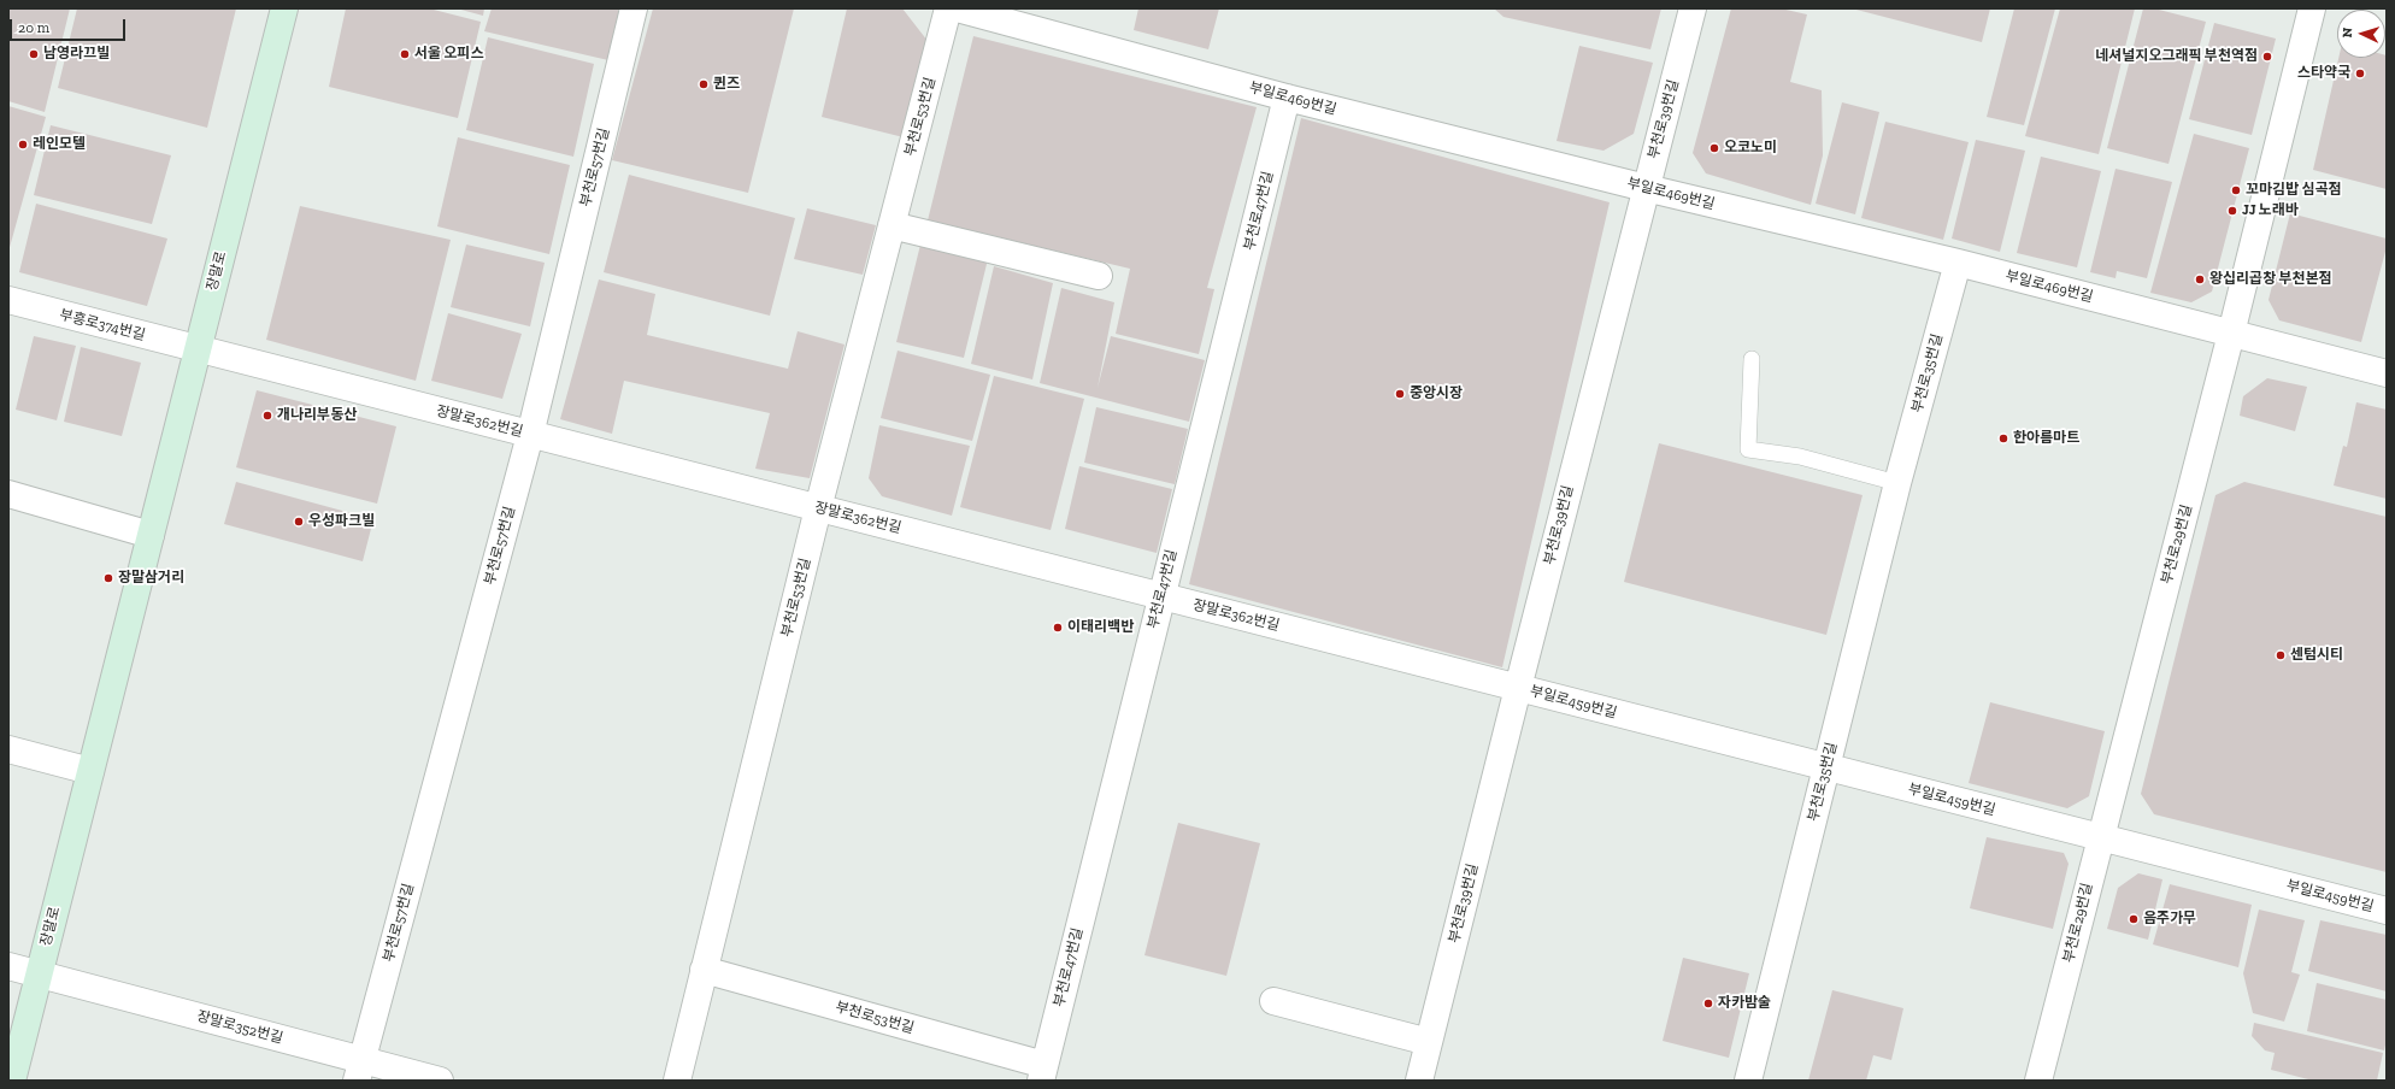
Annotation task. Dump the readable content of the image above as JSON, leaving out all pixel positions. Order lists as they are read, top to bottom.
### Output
{
  "streets": {
    "street": [
      "부일로469번길",
      "부천로53번길",
      "부천로39번길",
      "부천로57번길",
      "부천로47번길",
      "장말로",
      "부흥로374번길",
      "부천로35번길",
      "장말로362번길",
      "부천로29번길",
      "부일로459번길",
      "장말로352번길"
    ]
  },
  "crossings": [
    ["부일로469번길", "부천로39번길"],
    ["부일로469번길", "부천로47번길"],
    ["부일로469번길", "부천로35번길"],
    ["부일로469번길", "부천로29번길"],
    ["부천로53번길", "부천로47번길"],
    ["부천로53번길", "장말로362번길"],
    ["부천로39번길", "장말로362번길"],
    ["부천로39번길", "부일로459번길"],
    ["부천로57번길", "장말로362번길"],
    ["부천로57번길", "장말로352번길"],
    ["부천로47번길", "장말로362번길"],
    ["장말로", "부흥로374번길"],
    ["장말로", "장말로362번길"],
    ["장말로", "장말로352번길"],
    ["부흥로374번길", "장말로362번길"],
    ["부천로35번길", "부일로459번길"],
    ["장말로362번길", "부일로459번길"],
    ["부천로29번길", "부일로459번길"]
  ],
  "places": [
    "남영라끄빌",
    "서울 오피스",
    "네셔널지오그래픽 부천역점",
    "스타약국",
    "퀸즈",
    "레인모텔",
    "오코노미",
    "꼬마김밥 심곡점",
    "JJ 노래바",
    "왕십리곱창 부천본점",
    "중앙시장",
    "개나리부동산",
    "한아름마트",
    "우성파크빌",
    "장말삼거리",
    "이태리백반",
    "센텀시티",
    "음주가무",
    "자카밤술"
  ],
  "scale_bar": "20 m",
  "north": "left"
}
